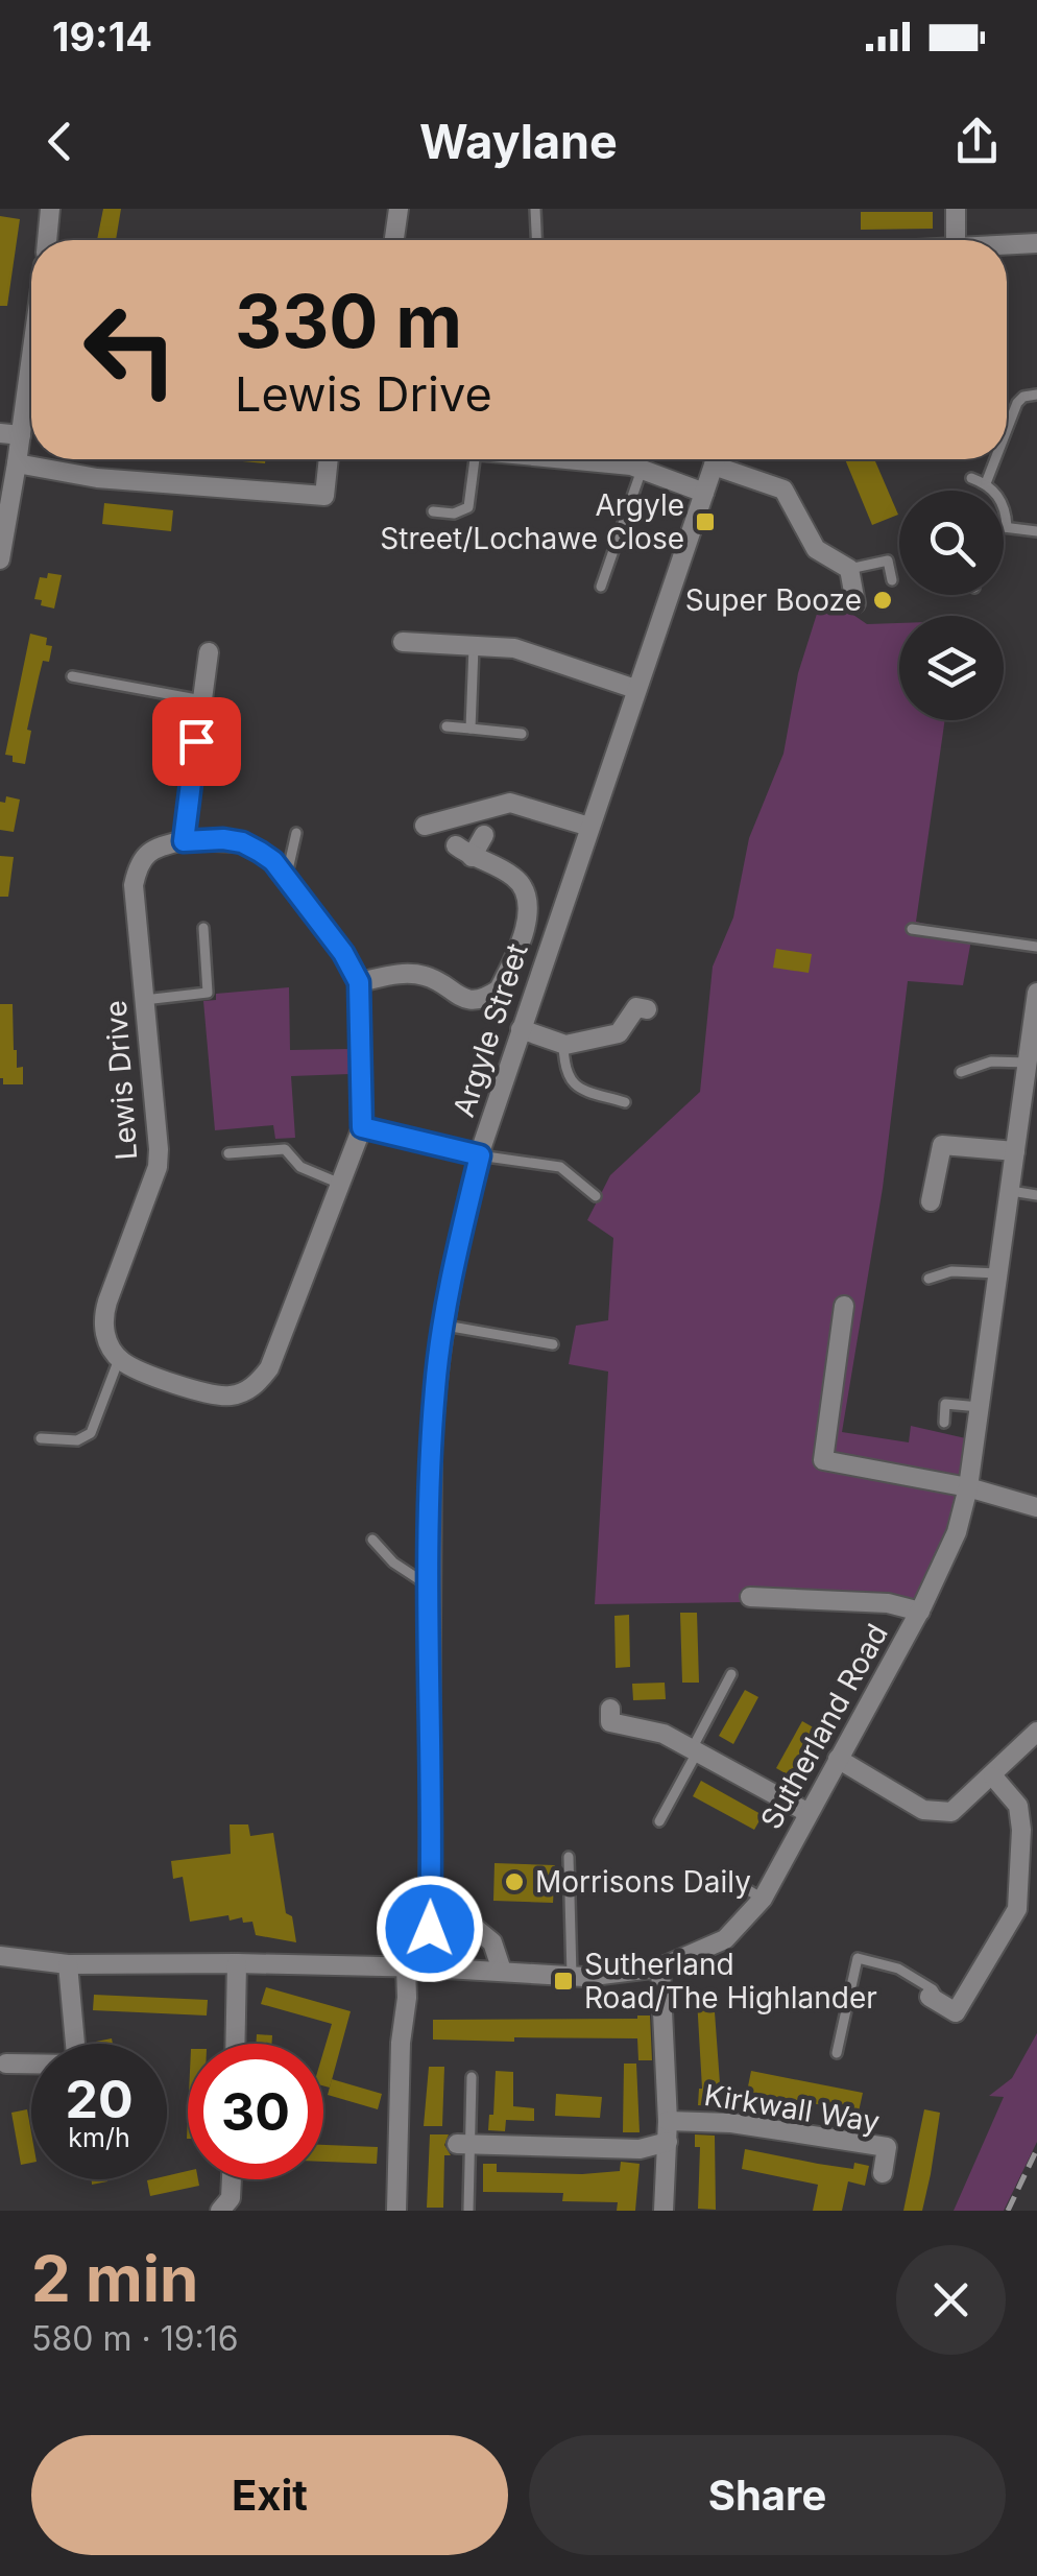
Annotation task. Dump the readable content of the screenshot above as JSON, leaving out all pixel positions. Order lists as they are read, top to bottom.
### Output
{
  "streets": {
    "street": [
      "Argyle Street",
      "Lewis Drive",
      "Sutherland Road",
      "Kirkwall Way"
    ]
  },
  "crossings": [
    ["Argyle Street", "Sutherland Road"]
  ],
  "places": {
    "transit": ["Argyle Street/Lochawe Close", "Sutherland Road/The Highlander"],
    "other": ["Super Booze", "Morrisons Daily"]
  },
  "page": {
    "status": "19:14",
    "header": "Waylane",
    "turn": ["330 m", "Lewis Drive"],
    "speed": "20 km/h",
    "limit": "30",
    "heading": ["2 min", "580 m · 19:16"],
    "buttons": ["Exit", "Share"]
  }
}
